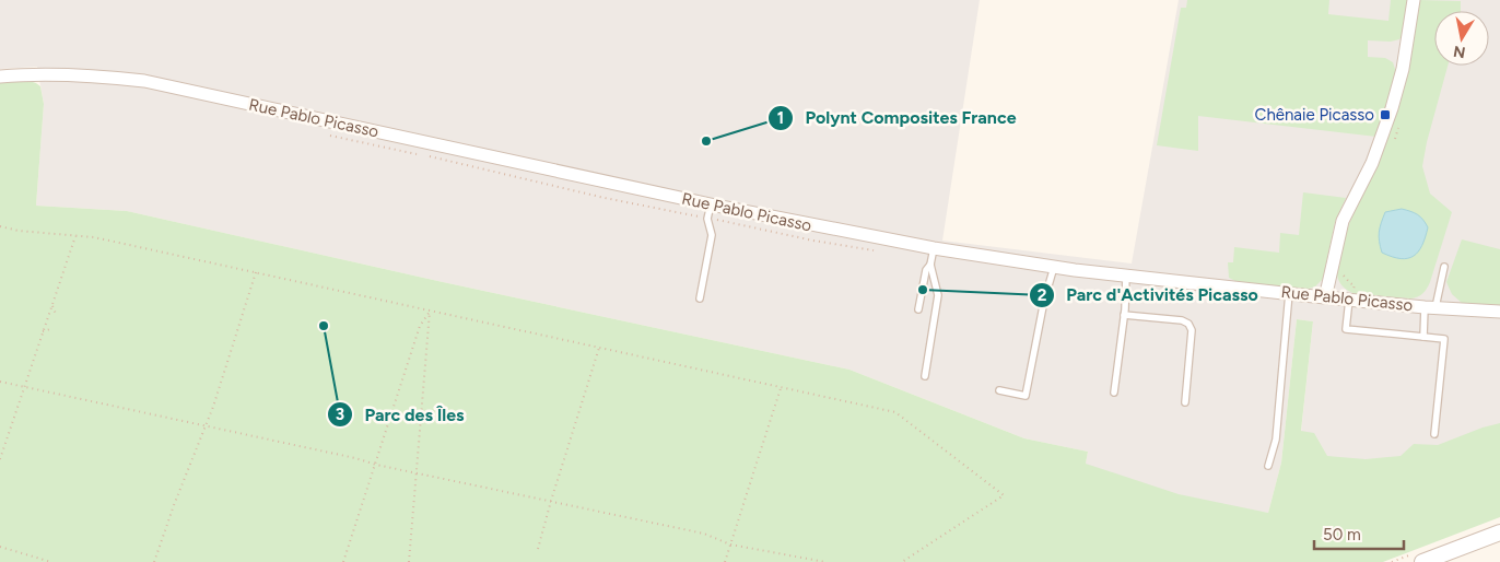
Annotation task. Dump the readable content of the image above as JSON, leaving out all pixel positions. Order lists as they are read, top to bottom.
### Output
{
  "streets": {
    "street": ["Rue Pablo Picasso"]
  },
  "places": {
    "transit": ["Chênaie Picasso"],
    "other": ["Polynt Composites France", "Parc d'Activités Picasso", "Parc des Îles"]
  },
  "scale_bar": "50 m",
  "north": "bottom"
}
